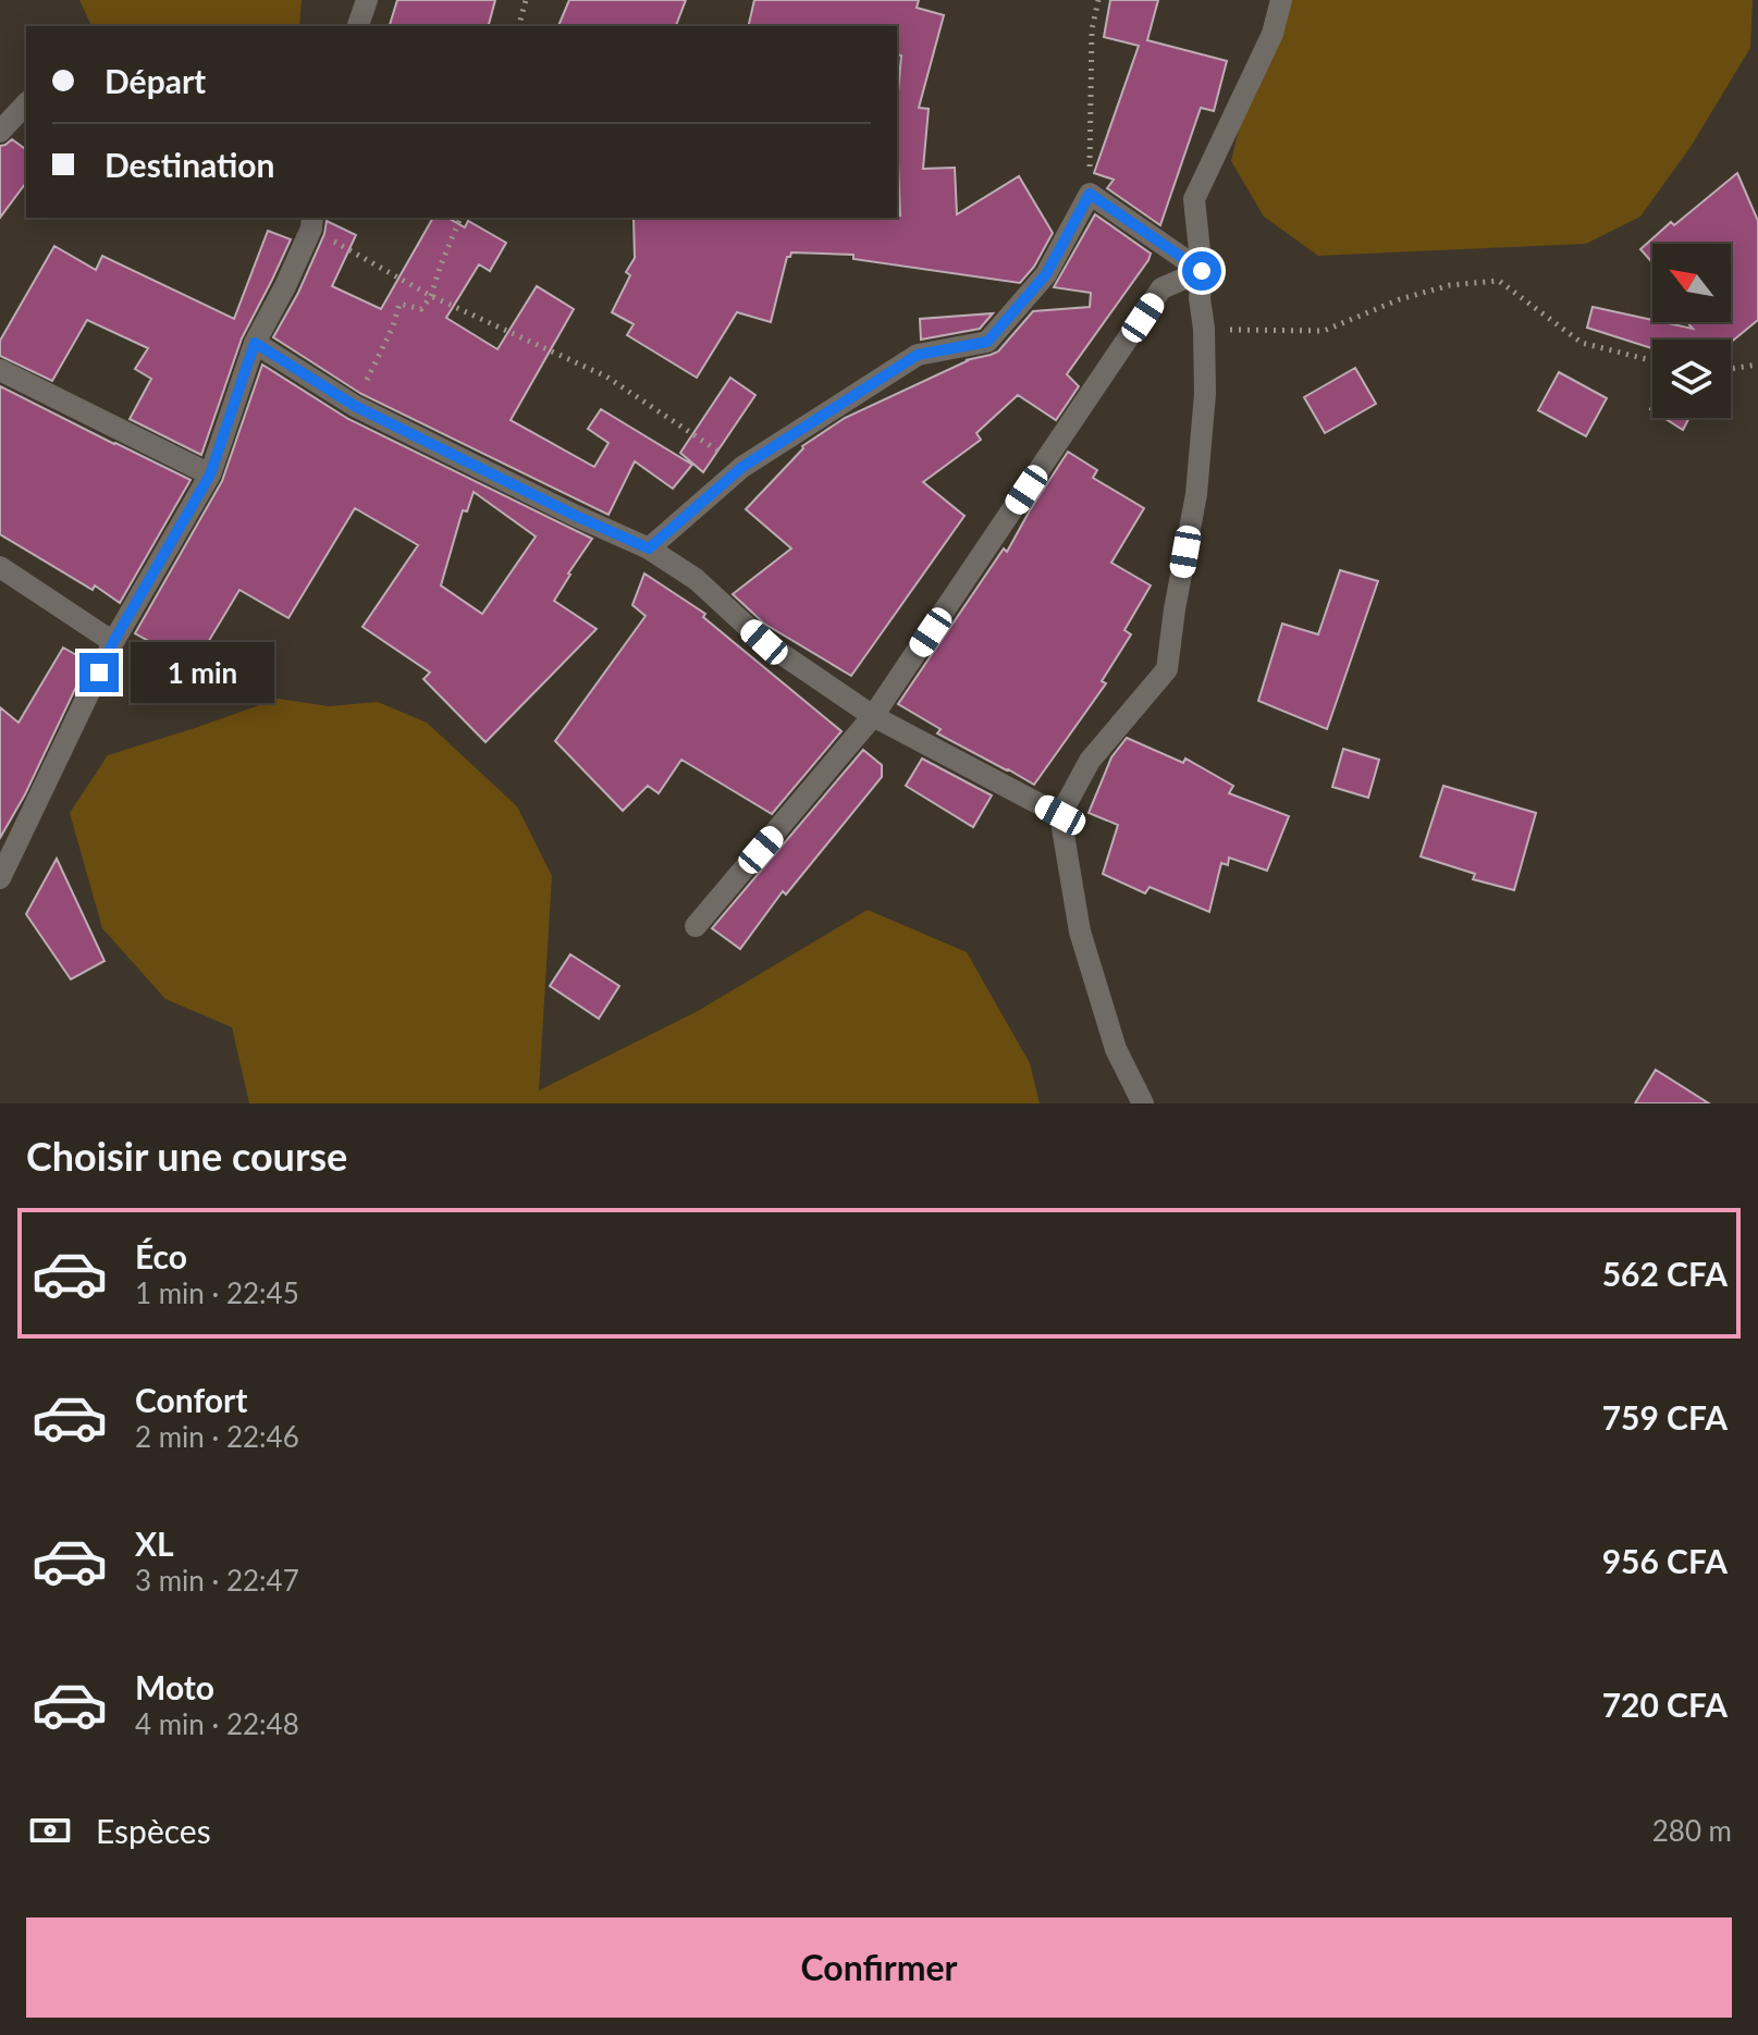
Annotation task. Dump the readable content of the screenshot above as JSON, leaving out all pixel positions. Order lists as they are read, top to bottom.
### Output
{
  "north": "top left",
  "page": {
    "banner": ["Départ", "Destination"],
    "bubble": "1 min",
    "heading": "Choisir une course",
    "list": [
      {
        "name": "Éco",
        "note": "1 min · 22:45",
        "value": "562 CFA"
      },
      {
        "name": "Confort",
        "note": "2 min · 22:46",
        "value": "759 CFA"
      },
      {
        "name": "XL",
        "note": "3 min · 22:47",
        "value": "956 CFA"
      },
      {
        "name": "Moto",
        "note": "4 min · 22:48",
        "value": "720 CFA"
      }
    ],
    "pay": ["Espèces", "280 m"],
    "buttons": "Confirmer"
  }
}
